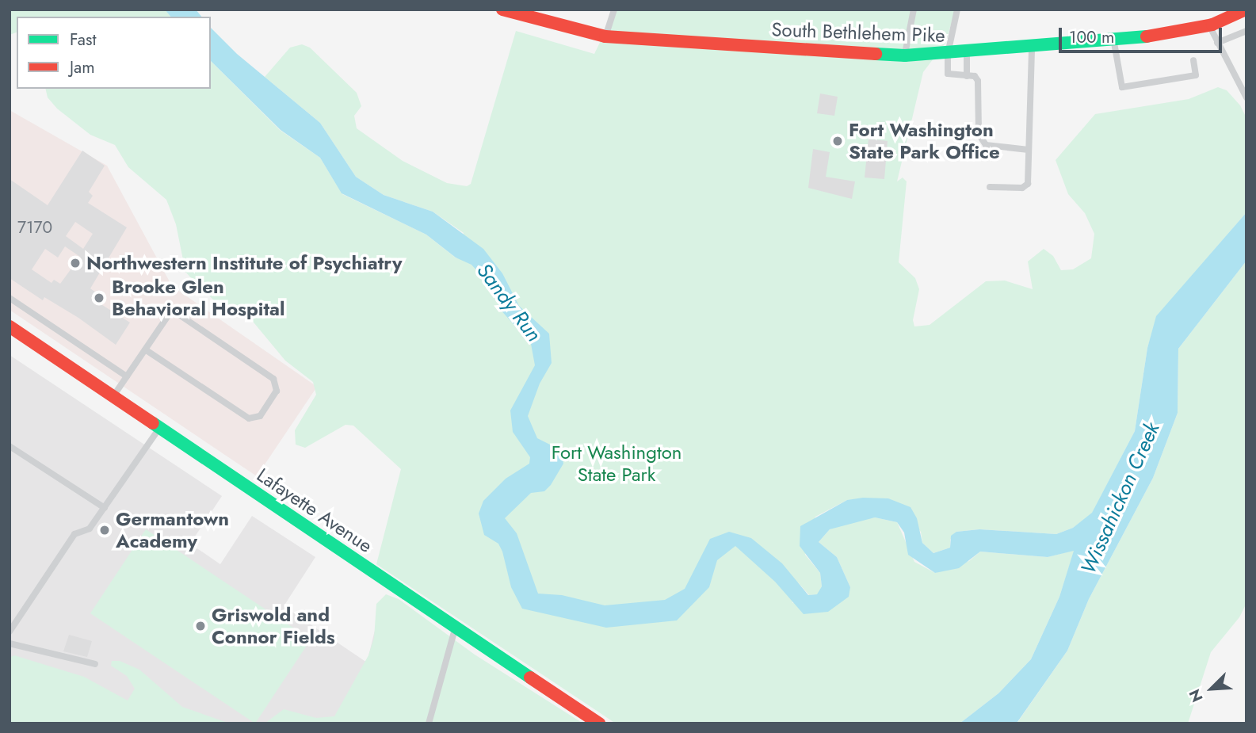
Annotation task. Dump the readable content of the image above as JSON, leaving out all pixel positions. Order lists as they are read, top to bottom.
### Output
{
  "streets": {
    "main road": ["South Bethlehem Pike", "Lafayette Avenue"]
  },
  "water": ["Sandy Run", "Wissahickon Creek"],
  "parks": ["Fort Washington State Park"],
  "places": [
    "Fort Washington State Park Office",
    "Northwestern Institute of Psychiatry",
    "Brooke Glen Behavioral Hospital",
    "Germantown Academy",
    "Griswold and Connor Fields"
  ],
  "house_numbers": ["7170"],
  "legend": ["Fast", "Jam"],
  "scale_bar": "100 m",
  "north": "bottom left"
}
